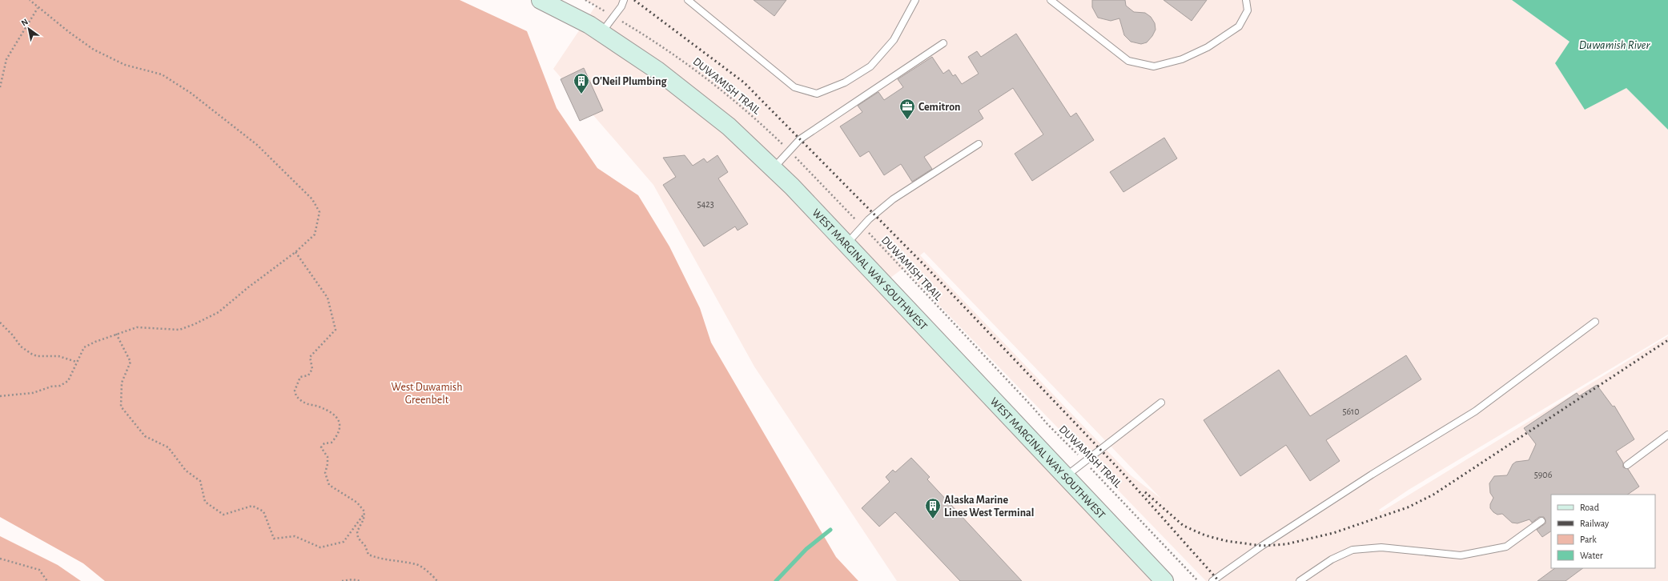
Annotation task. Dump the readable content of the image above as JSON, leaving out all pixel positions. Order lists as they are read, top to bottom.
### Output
{
  "streets": {
    "main road": ["WEST MARGINAL WAY SOUTHWEST"],
    "path": ["DUWAMISH TRAIL"]
  },
  "water": ["Duwamish River"],
  "parks": ["West Duwamish Greenbelt"],
  "places": {
    "building": ["O'Neil Plumbing", "Alaska Marine Lines West Terminal"],
    "office": ["Cemitron"]
  },
  "house_numbers": ["5423", "5610", "5906"],
  "legend": [
    "Road",
    "Railway",
    "Park",
    "Water"
  ],
  "north": "top left"
}
